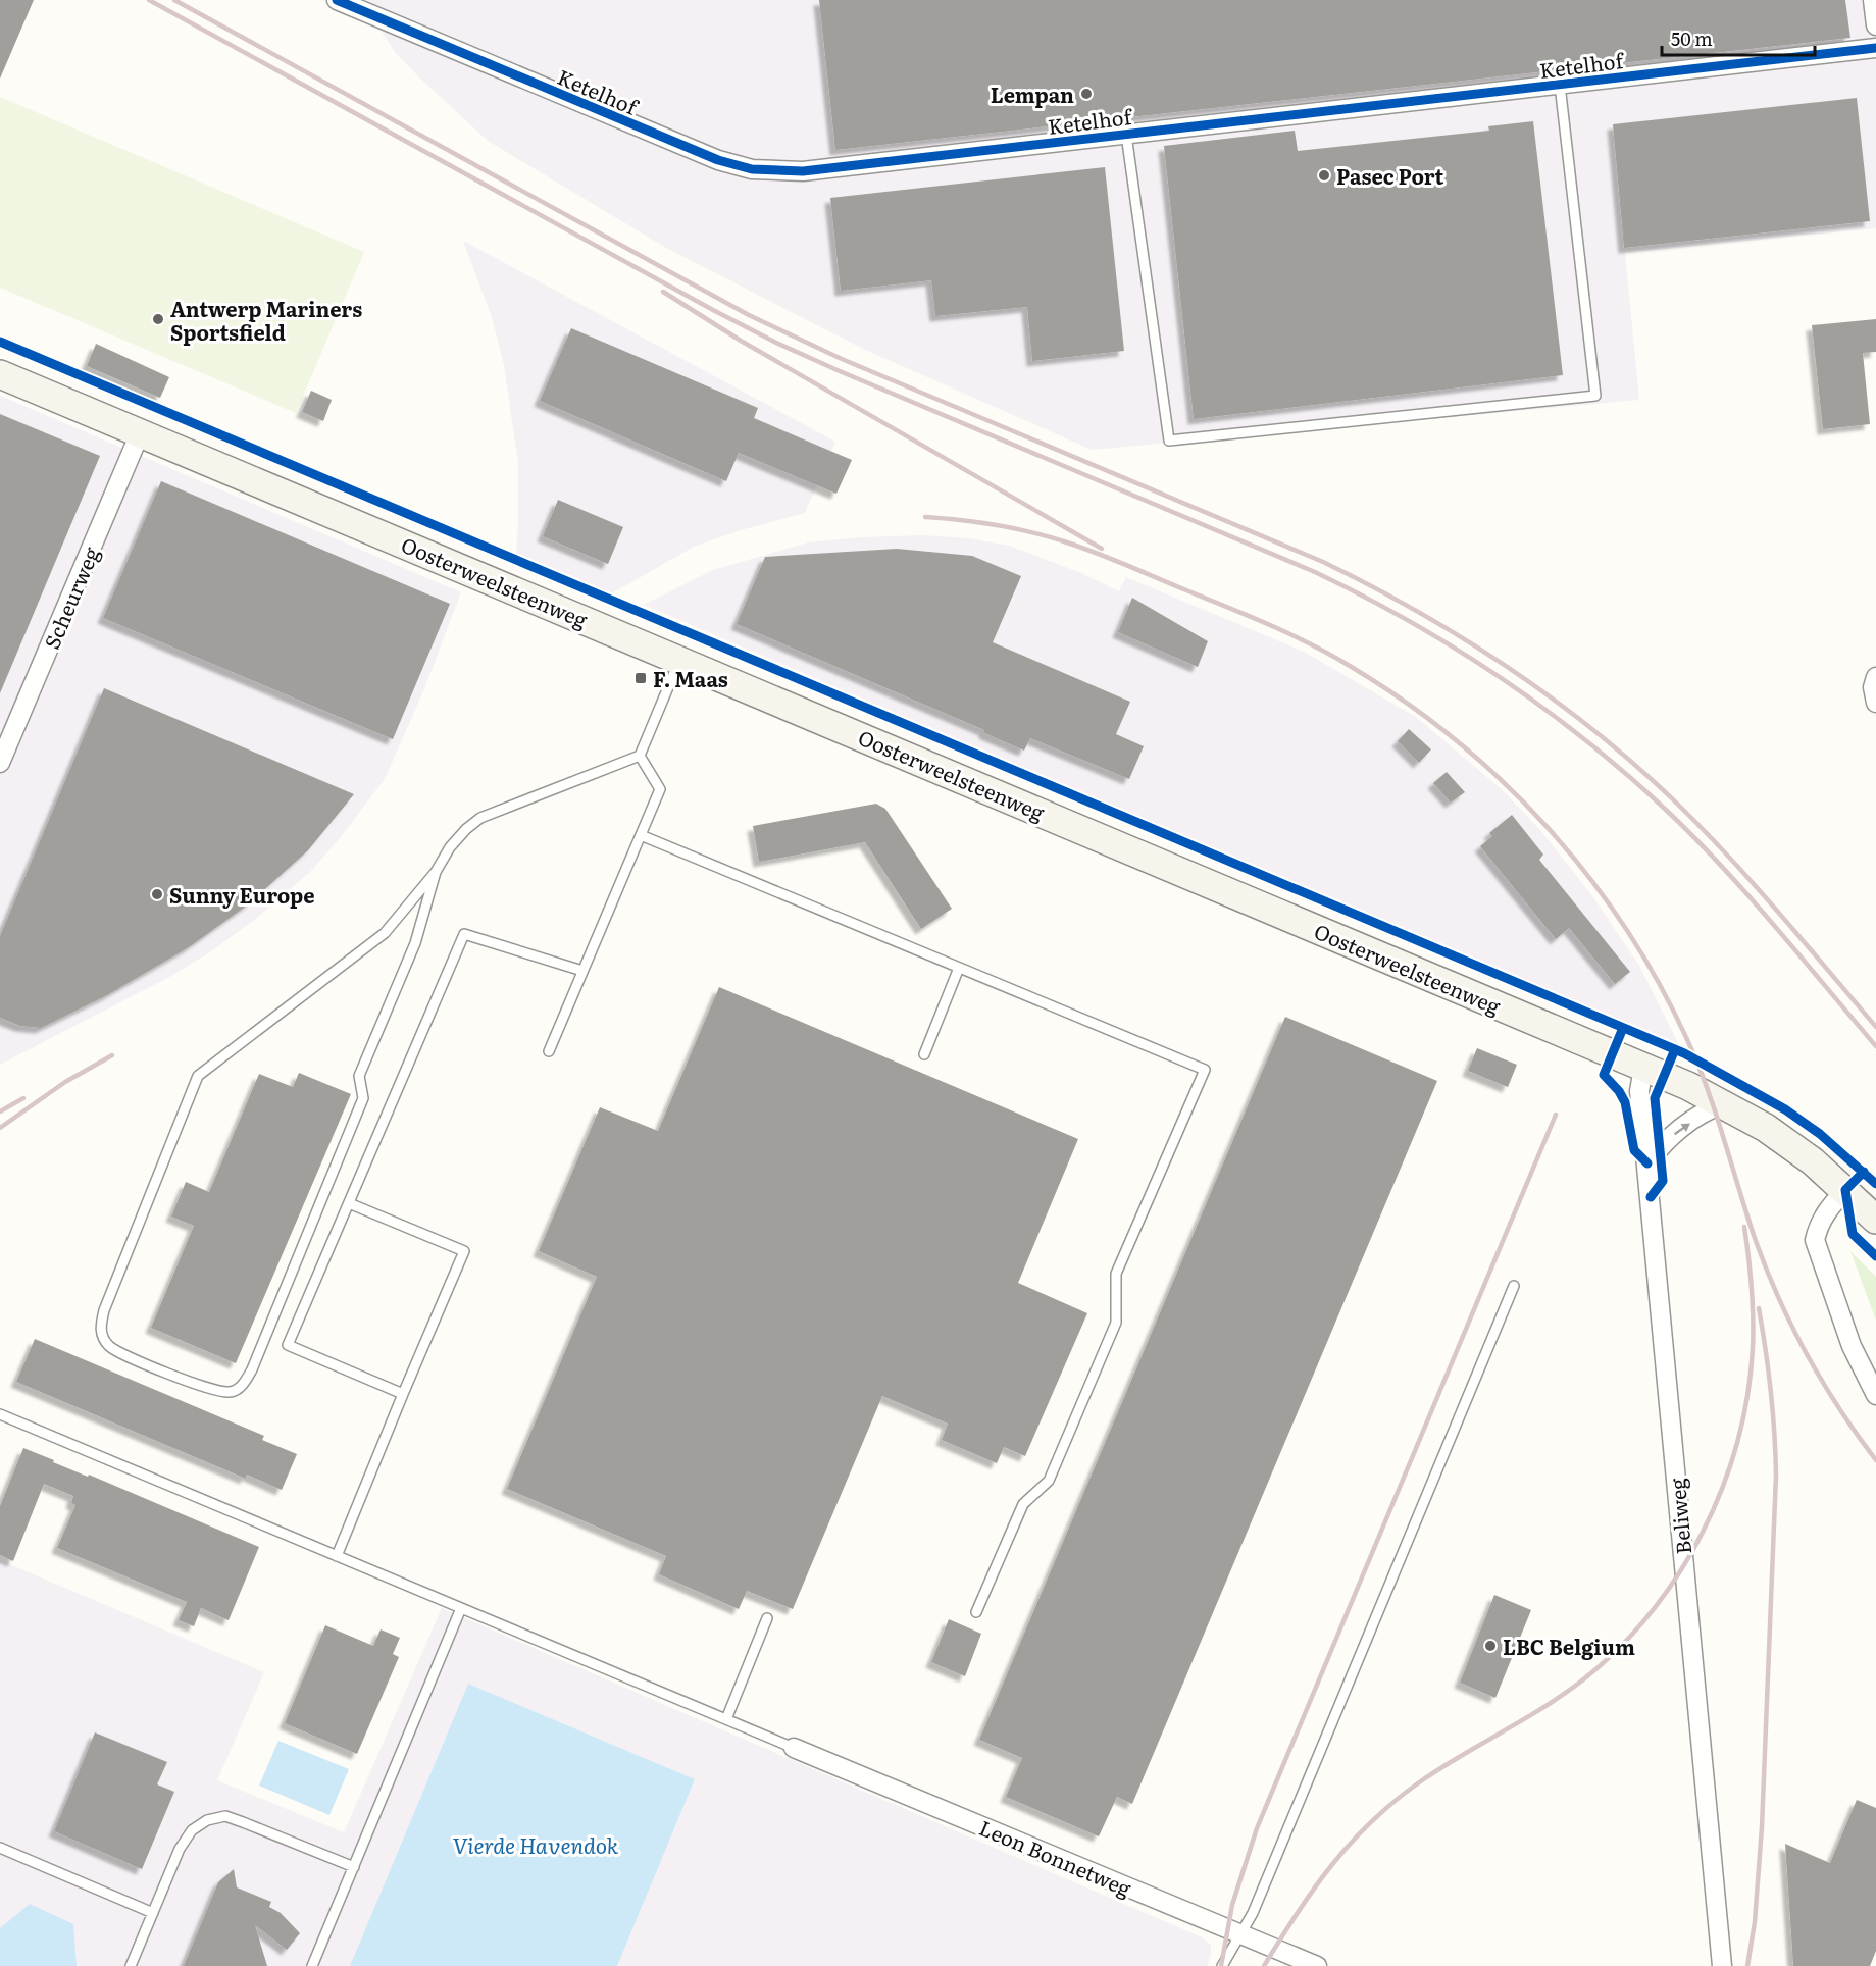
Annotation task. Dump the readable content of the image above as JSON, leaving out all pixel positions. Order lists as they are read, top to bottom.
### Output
{
  "streets": {
    "main road": ["Oosterweelsteenweg"],
    "street": [
      "Ketelhof",
      "Scheurweg",
      "Beliweg",
      "Leon Bonnetweg"
    ]
  },
  "crossings": [
    ["Oosterweelsteenweg", "Scheurweg"],
    ["Oosterweelsteenweg", "Beliweg"]
  ],
  "water": ["Vierde Havendok"],
  "places": {
    "other": [
      "Lempan",
      "Pasec Port",
      "Antwerp Mariners Sportsfield",
      "Sunny Europe",
      "LBC Belgium"
    ],
    "transit": ["F. Maas"]
  },
  "scale_bar": "50 m"
}
